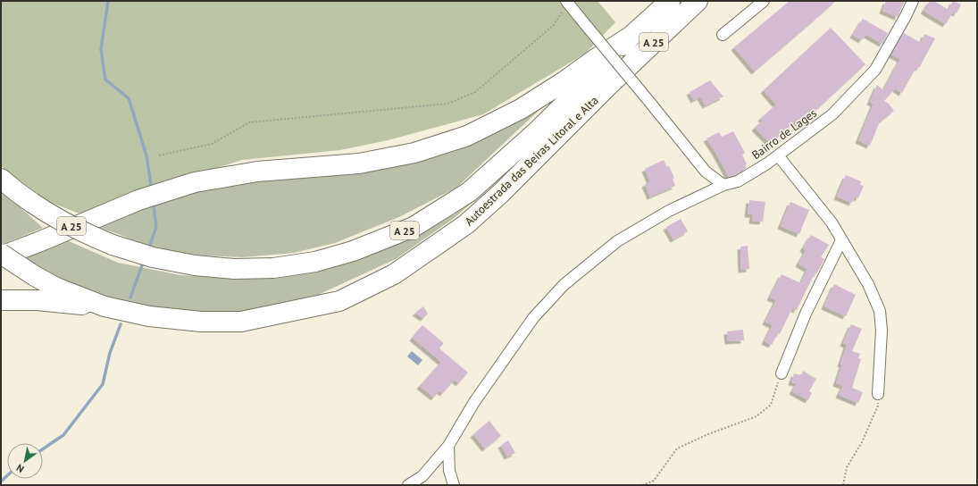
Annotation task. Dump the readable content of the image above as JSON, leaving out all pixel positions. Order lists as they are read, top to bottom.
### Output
{
  "streets": {
    "highway": ["A 25", "Autoestrada das Beiras Litoral e Alta"],
    "street": ["Bairro de Lages"]
  },
  "north": "bottom left"
}
